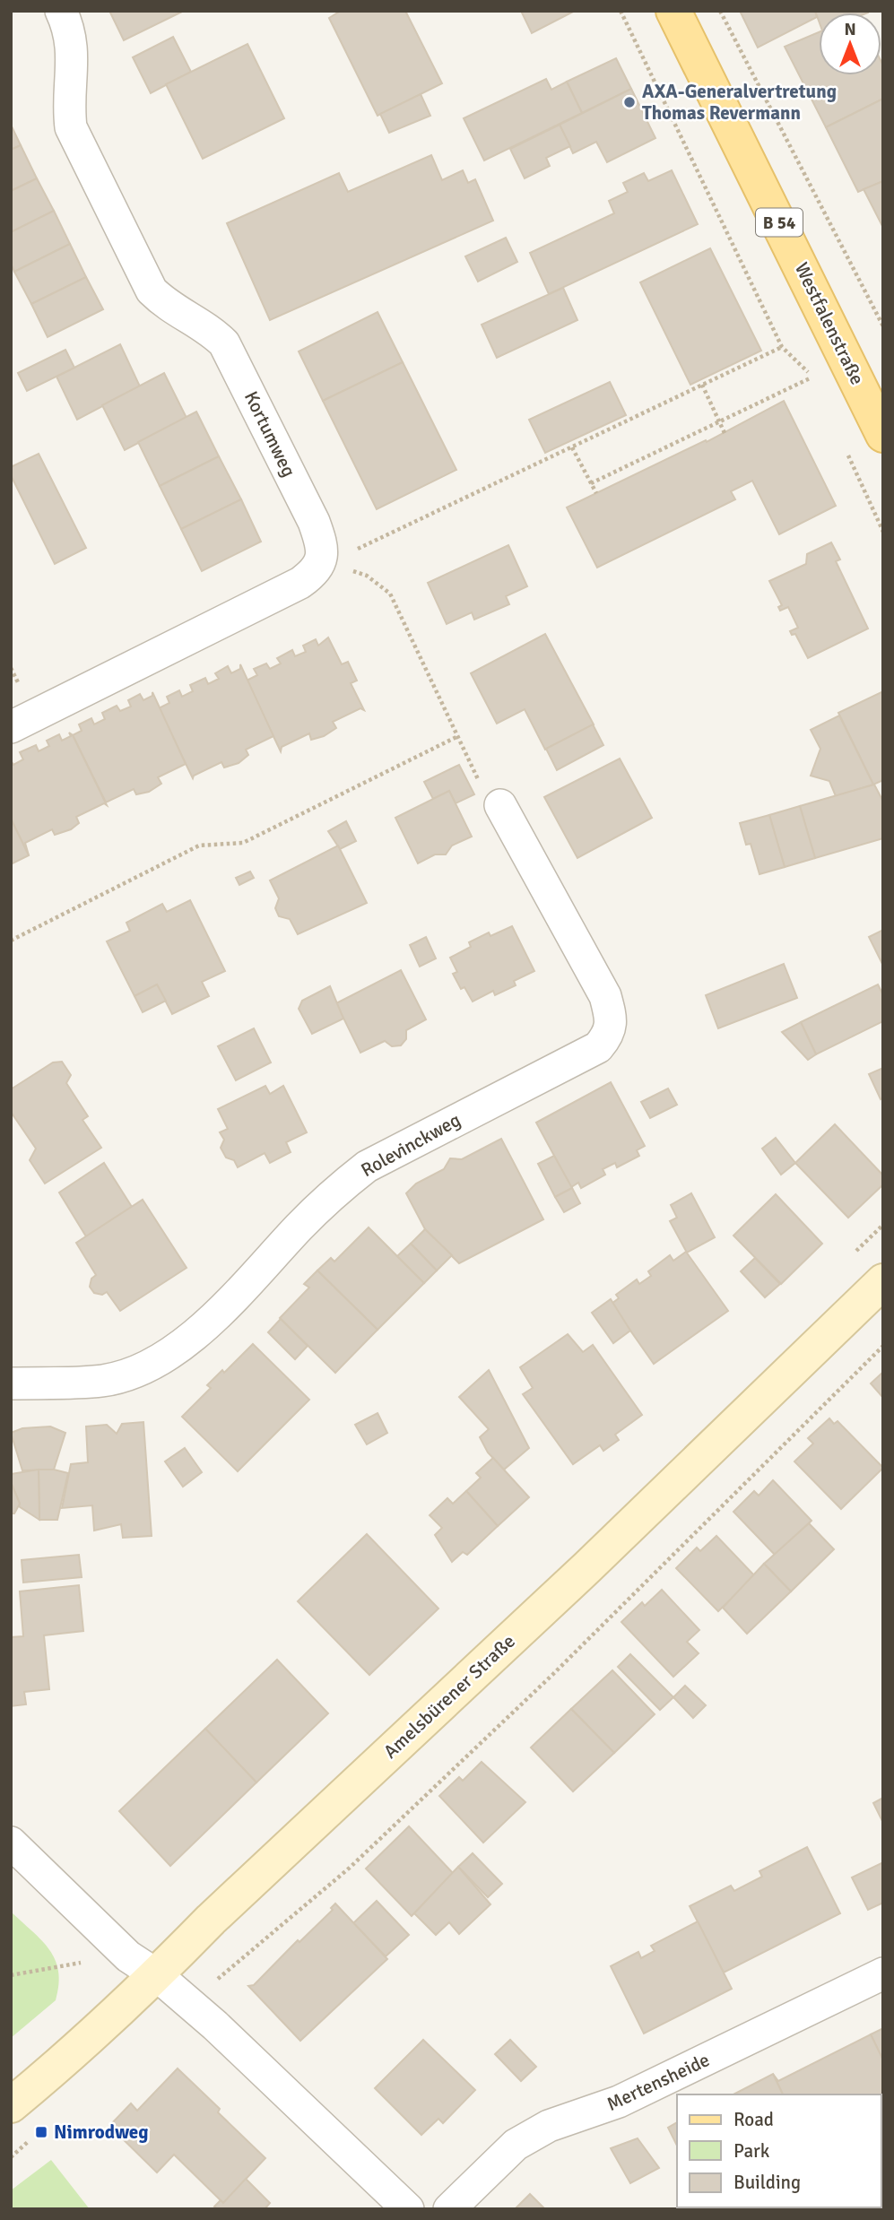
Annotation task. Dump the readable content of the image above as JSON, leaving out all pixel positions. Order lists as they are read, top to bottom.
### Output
{
  "streets": {
    "main road": ["B 54", "Westfalenstraße"],
    "street": [
      "Kortumweg",
      "Rolevinckweg",
      "Amelsbürener Straße",
      "Mertensheide"
    ]
  },
  "places": {
    "other": ["AXA-Generalvertretung Thomas Revermann"],
    "transit": ["Nimrodweg"]
  },
  "legend": ["Road", "Park", "Building"],
  "north": "top"
}
